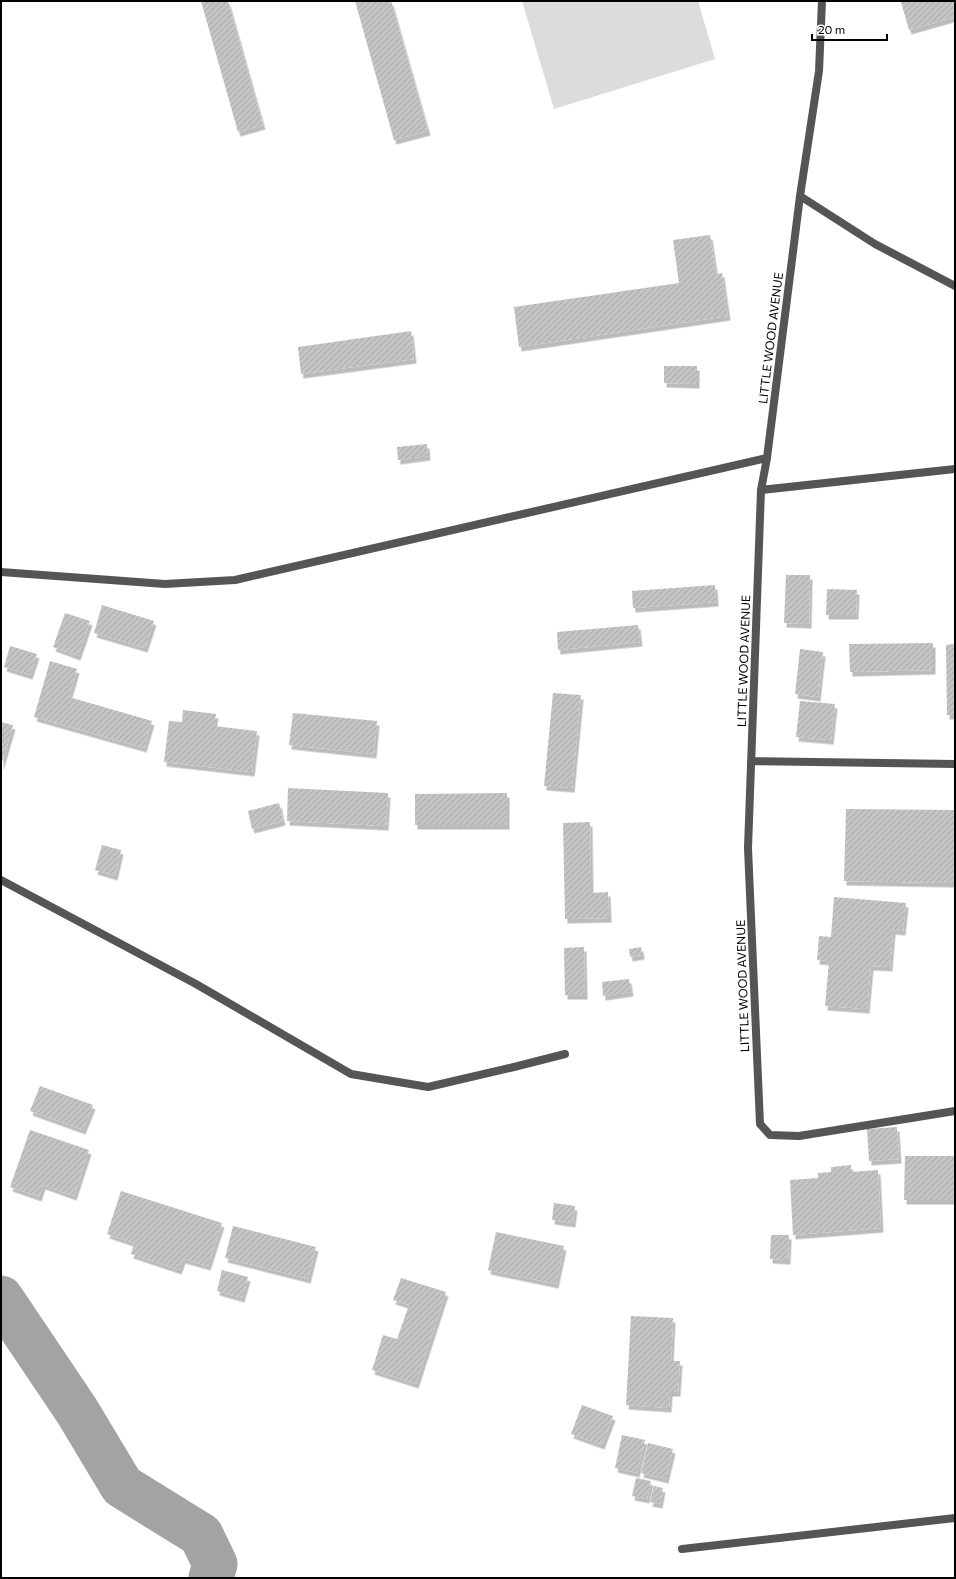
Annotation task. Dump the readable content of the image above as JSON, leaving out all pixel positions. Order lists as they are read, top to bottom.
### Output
{
  "streets": {
    "street": ["LITTLE WOOD AVENUE"]
  },
  "scale_bar": "20 m"
}
